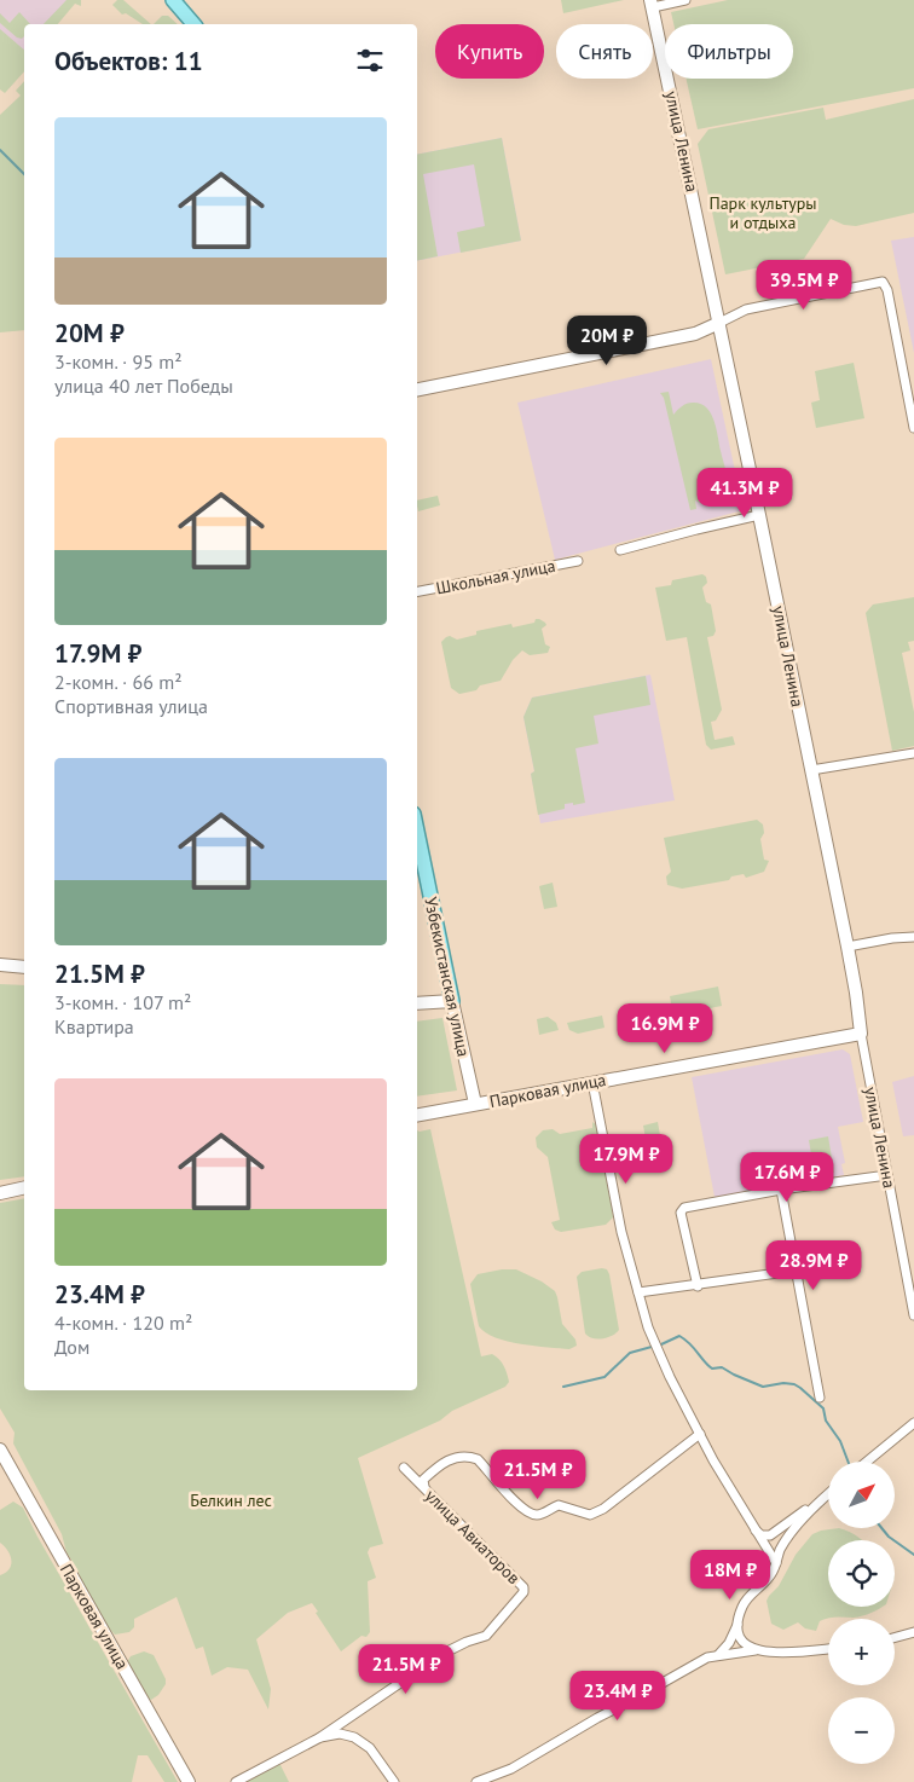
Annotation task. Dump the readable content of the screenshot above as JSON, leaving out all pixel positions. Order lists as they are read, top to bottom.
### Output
{
  "streets": {
    "main road": ["улица Ленина", "Узбекистанская улица", "Парковая улица"],
    "street": ["Школьная улица", "улица Авиаторов"]
  },
  "crossings": [
    ["улица Ленина", "Парковая улица"],
    ["Узбекистанская улица", "Парковая улица"]
  ],
  "parks": ["Парк культуры и отдыха", "Белкин лес"],
  "north": "top right",
  "page": {
    "chip": ["Купить", "Снять", "Фильтры"],
    "heading": "Объектов: 11",
    "list": [
      {
        "name": "20M ₽",
        "note": "3-комн. · 95 m² · улица 40 лет Победы"
      },
      {
        "name": "17.9M ₽",
        "note": "2-комн. · 66 m² · Спортивная улица"
      },
      {
        "name": "21.5M ₽",
        "note": "3-комн. · 107 m² · Квартира"
      },
      {
        "name": "23.4M ₽",
        "note": "4-комн. · 120 m² · Дом"
      }
    ],
    "price": [
      "39.5M ₽",
      "20M ₽",
      "41.3M ₽",
      "16.9M ₽",
      "17.9M ₽",
      "17.6M ₽",
      "28.9M ₽",
      "21.5M ₽",
      "18M ₽",
      "21.5M ₽",
      "23.4M ₽"
    ],
    "map_buttons": ["+", "−"]
  }
}
